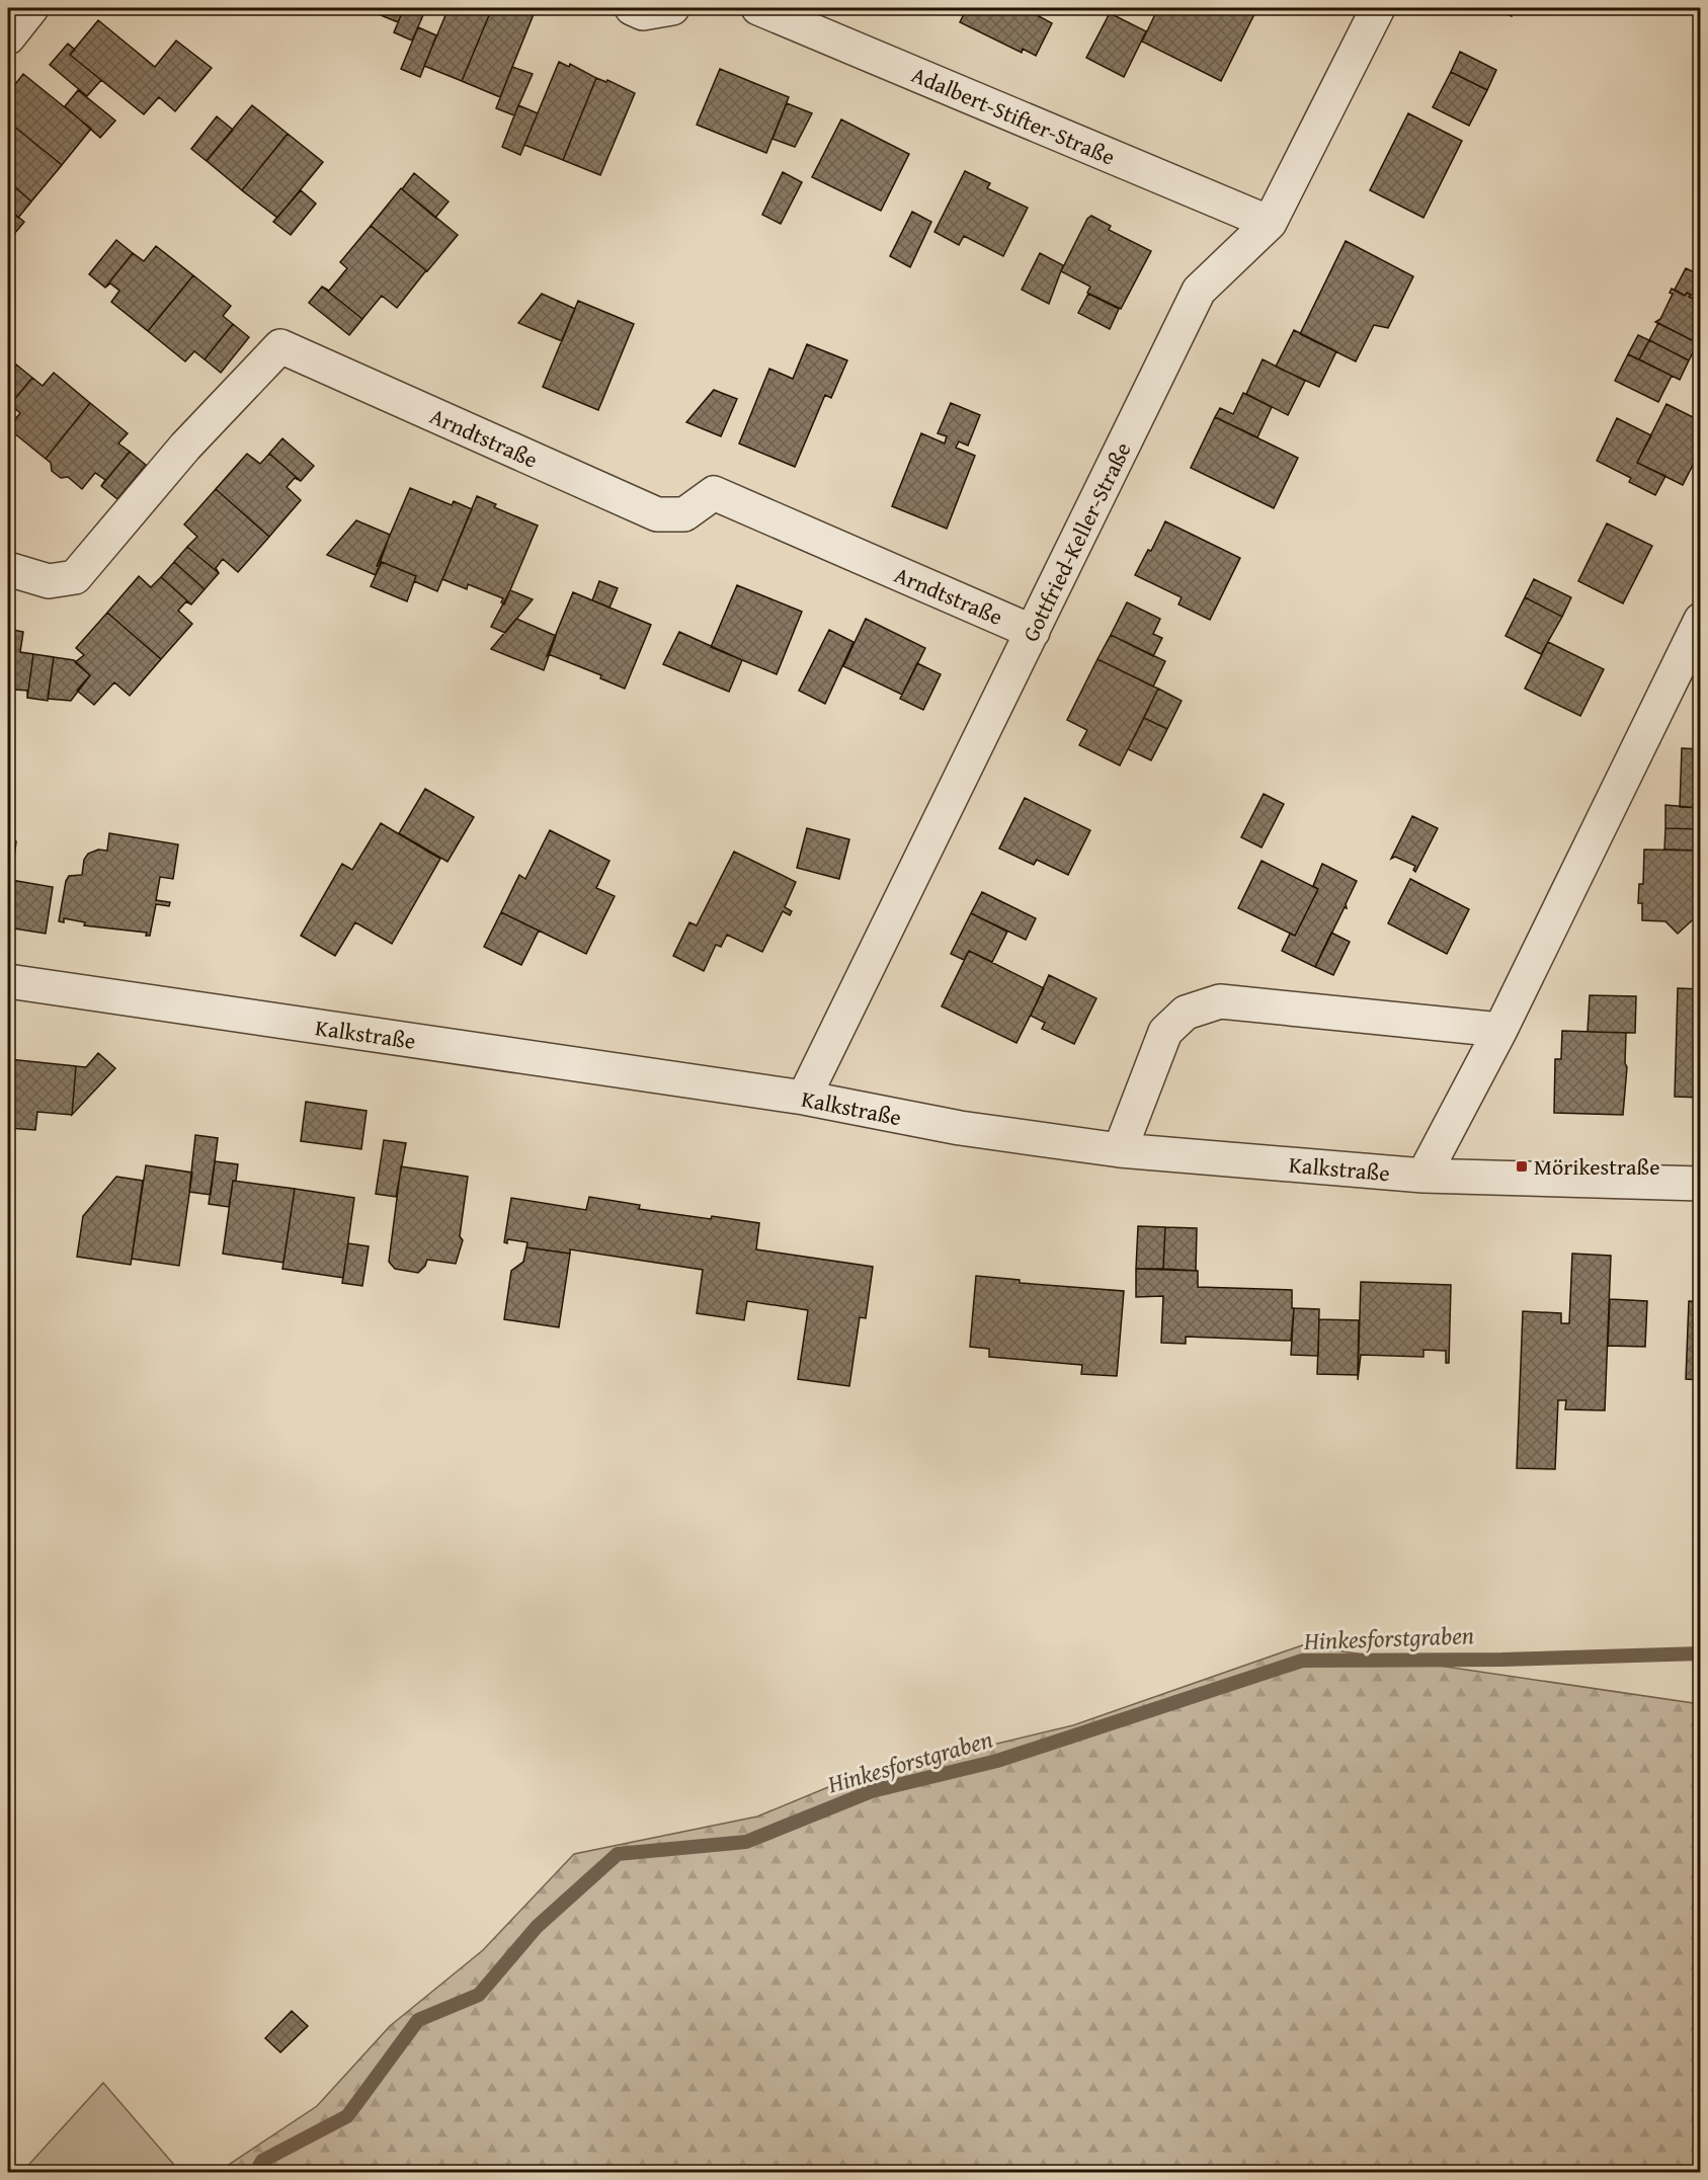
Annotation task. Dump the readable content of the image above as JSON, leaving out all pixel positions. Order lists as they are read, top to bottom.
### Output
{
  "streets": {
    "street": [
      "Adalbert-Stifter-Straße",
      "Arndtstraße",
      "Gottfried-Keller-Straße",
      "Kalkstraße"
    ]
  },
  "crossings": [
    ["Adalbert-Stifter-Straße", "Gottfried-Keller-Straße"],
    ["Arndtstraße", "Gottfried-Keller-Straße"],
    ["Gottfried-Keller-Straße", "Kalkstraße"]
  ],
  "water": ["Hinkesforstgraben"],
  "places": {
    "transit": ["Mörikestraße"]
  }
}
